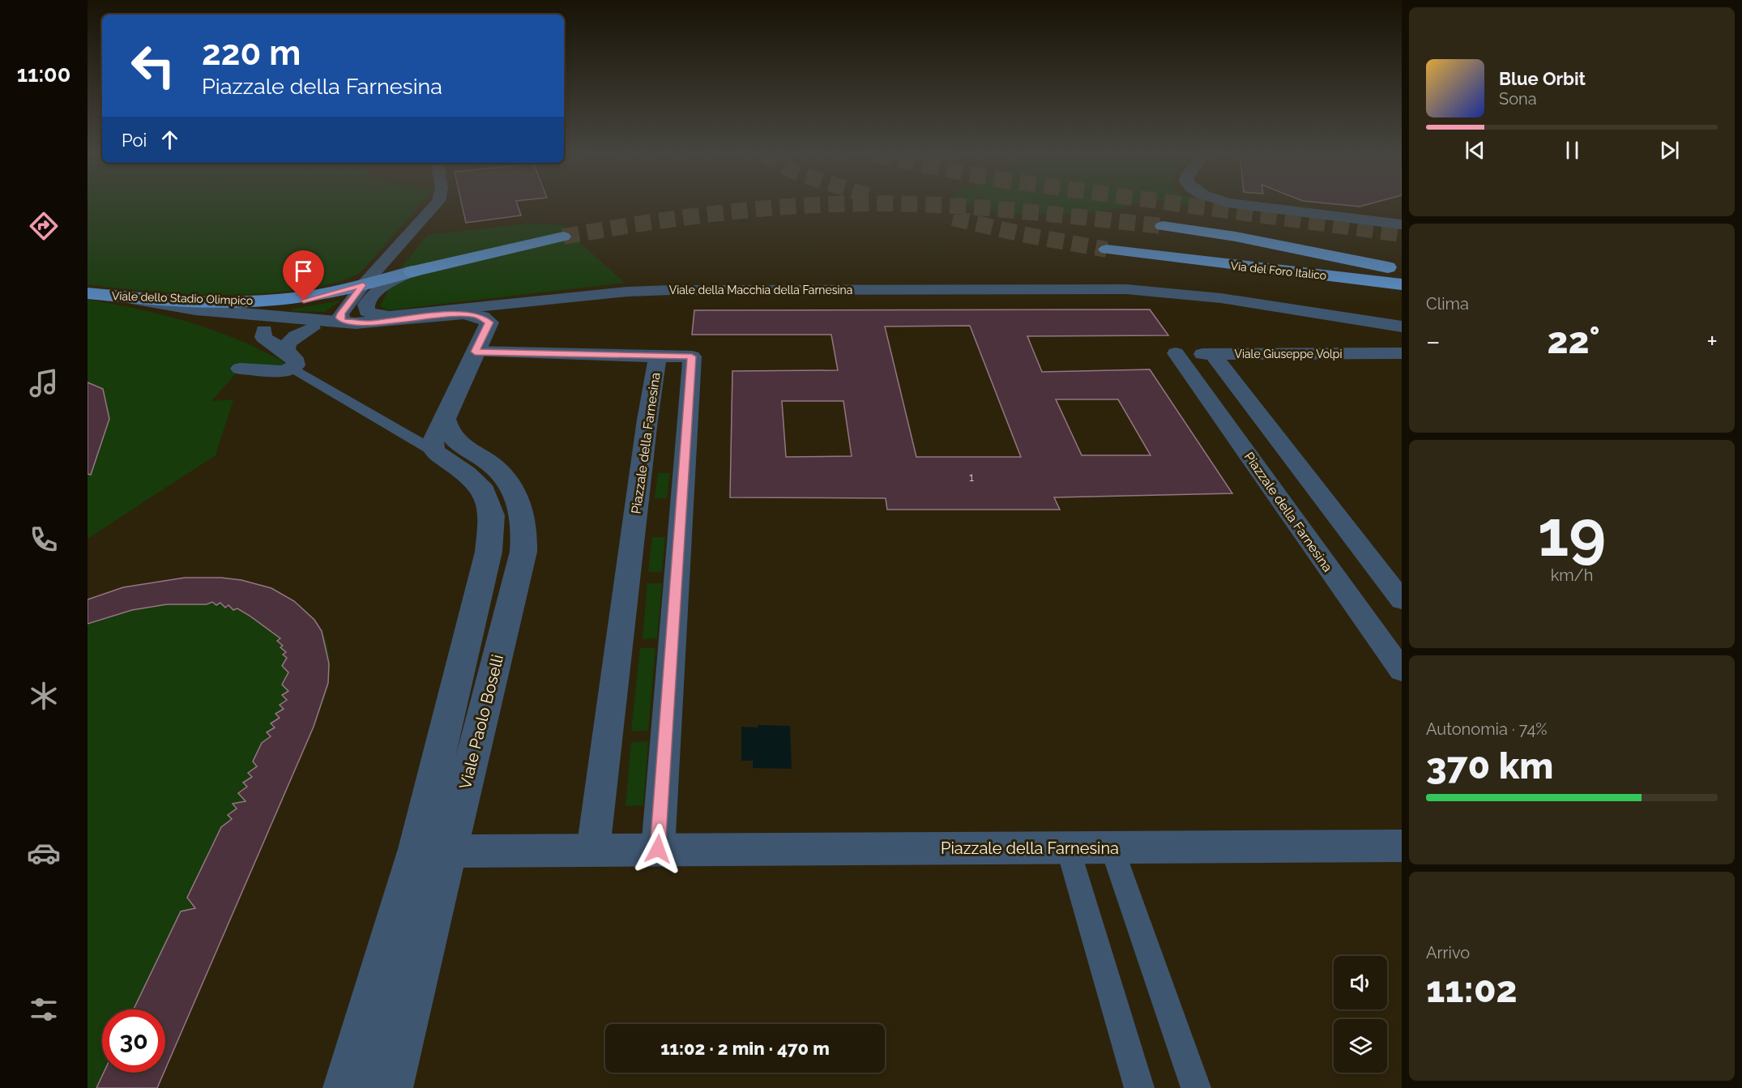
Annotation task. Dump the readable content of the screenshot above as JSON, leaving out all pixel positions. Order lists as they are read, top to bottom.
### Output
{
  "streets": {
    "main road": ["Viale dello Stadio Olimpico"],
    "street": [
      "Viale della Macchia della Farnesina",
      "Viale Giuseppe Volpi",
      "Piazzale della Farnesina",
      "Viale Paolo Boselli"
    ]
  },
  "crossings": [
    ["Viale Giuseppe Volpi", "Piazzale della Farnesina"],
    ["Piazzale della Farnesina", "Viale Paolo Boselli"]
  ],
  "house_numbers": ["1"],
  "page": {
    "tabs": "11:00",
    "turn": ["220 m", "Piazzale della Farnesina"],
    "song": ["Blue Orbit", "Sona"],
    "then": "Poi",
    "tile": [
      "Clima",
      ["19", "km/h"],
      ["Autonomia · 74%", "370 km"],
      ["Arrivo", "11:02"]
    ],
    "heat": ["−", "22°", "+"],
    "limit": "30",
    "trip": "11:02 · 2 min · 470 m"
  }
}
